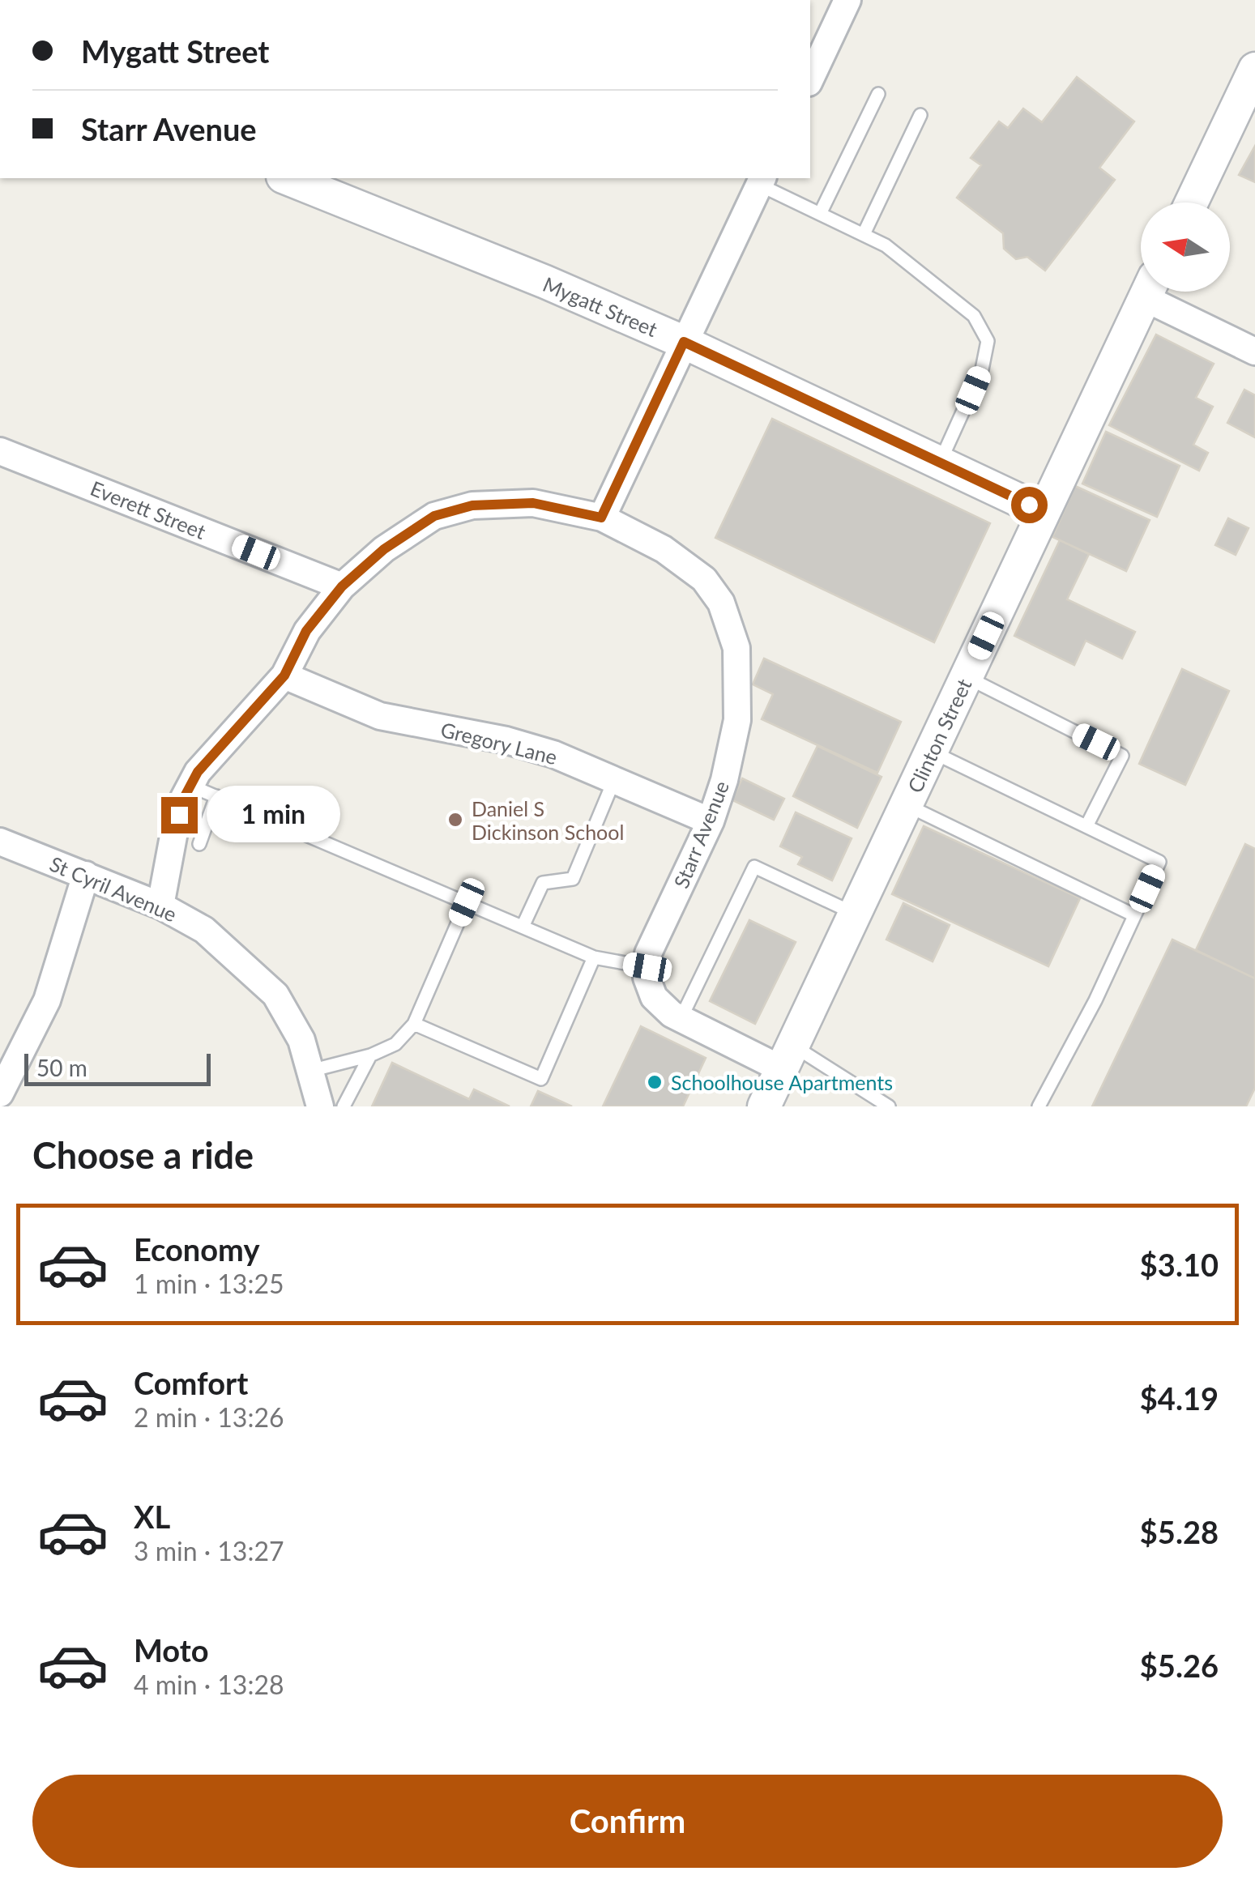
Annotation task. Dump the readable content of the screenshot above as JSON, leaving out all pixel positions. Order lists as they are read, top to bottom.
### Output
{
  "streets": {
    "street": [
      "Mygatt Street",
      "Everett Street",
      "Clinton Street",
      "Gregory Lane",
      "Starr Avenue",
      "St Cyril Avenue"
    ]
  },
  "crossings": [
    ["Mygatt Street", "Clinton Street"],
    ["Everett Street", "Starr Avenue"],
    ["Gregory Lane", "Starr Avenue"],
    ["Starr Avenue", "St Cyril Avenue"]
  ],
  "places": ["Daniel S Dickinson School", "Schoolhouse Apartments"],
  "scale_bar": "50 m",
  "north": "left",
  "page": {
    "banner": ["Mygatt Street", "Starr Avenue"],
    "bubble": "1 min",
    "scale": "50 m",
    "heading": "Choose a ride",
    "list": [
      {
        "name": "Economy",
        "note": "1 min · 13:25",
        "value": "$3.10"
      },
      {
        "name": "Comfort",
        "note": "2 min · 13:26",
        "value": "$4.19"
      },
      {
        "name": "XL",
        "note": "3 min · 13:27",
        "value": "$5.28"
      },
      {
        "name": "Moto",
        "note": "4 min · 13:28",
        "value": "$5.26"
      }
    ],
    "buttons": "Confirm"
  }
}
